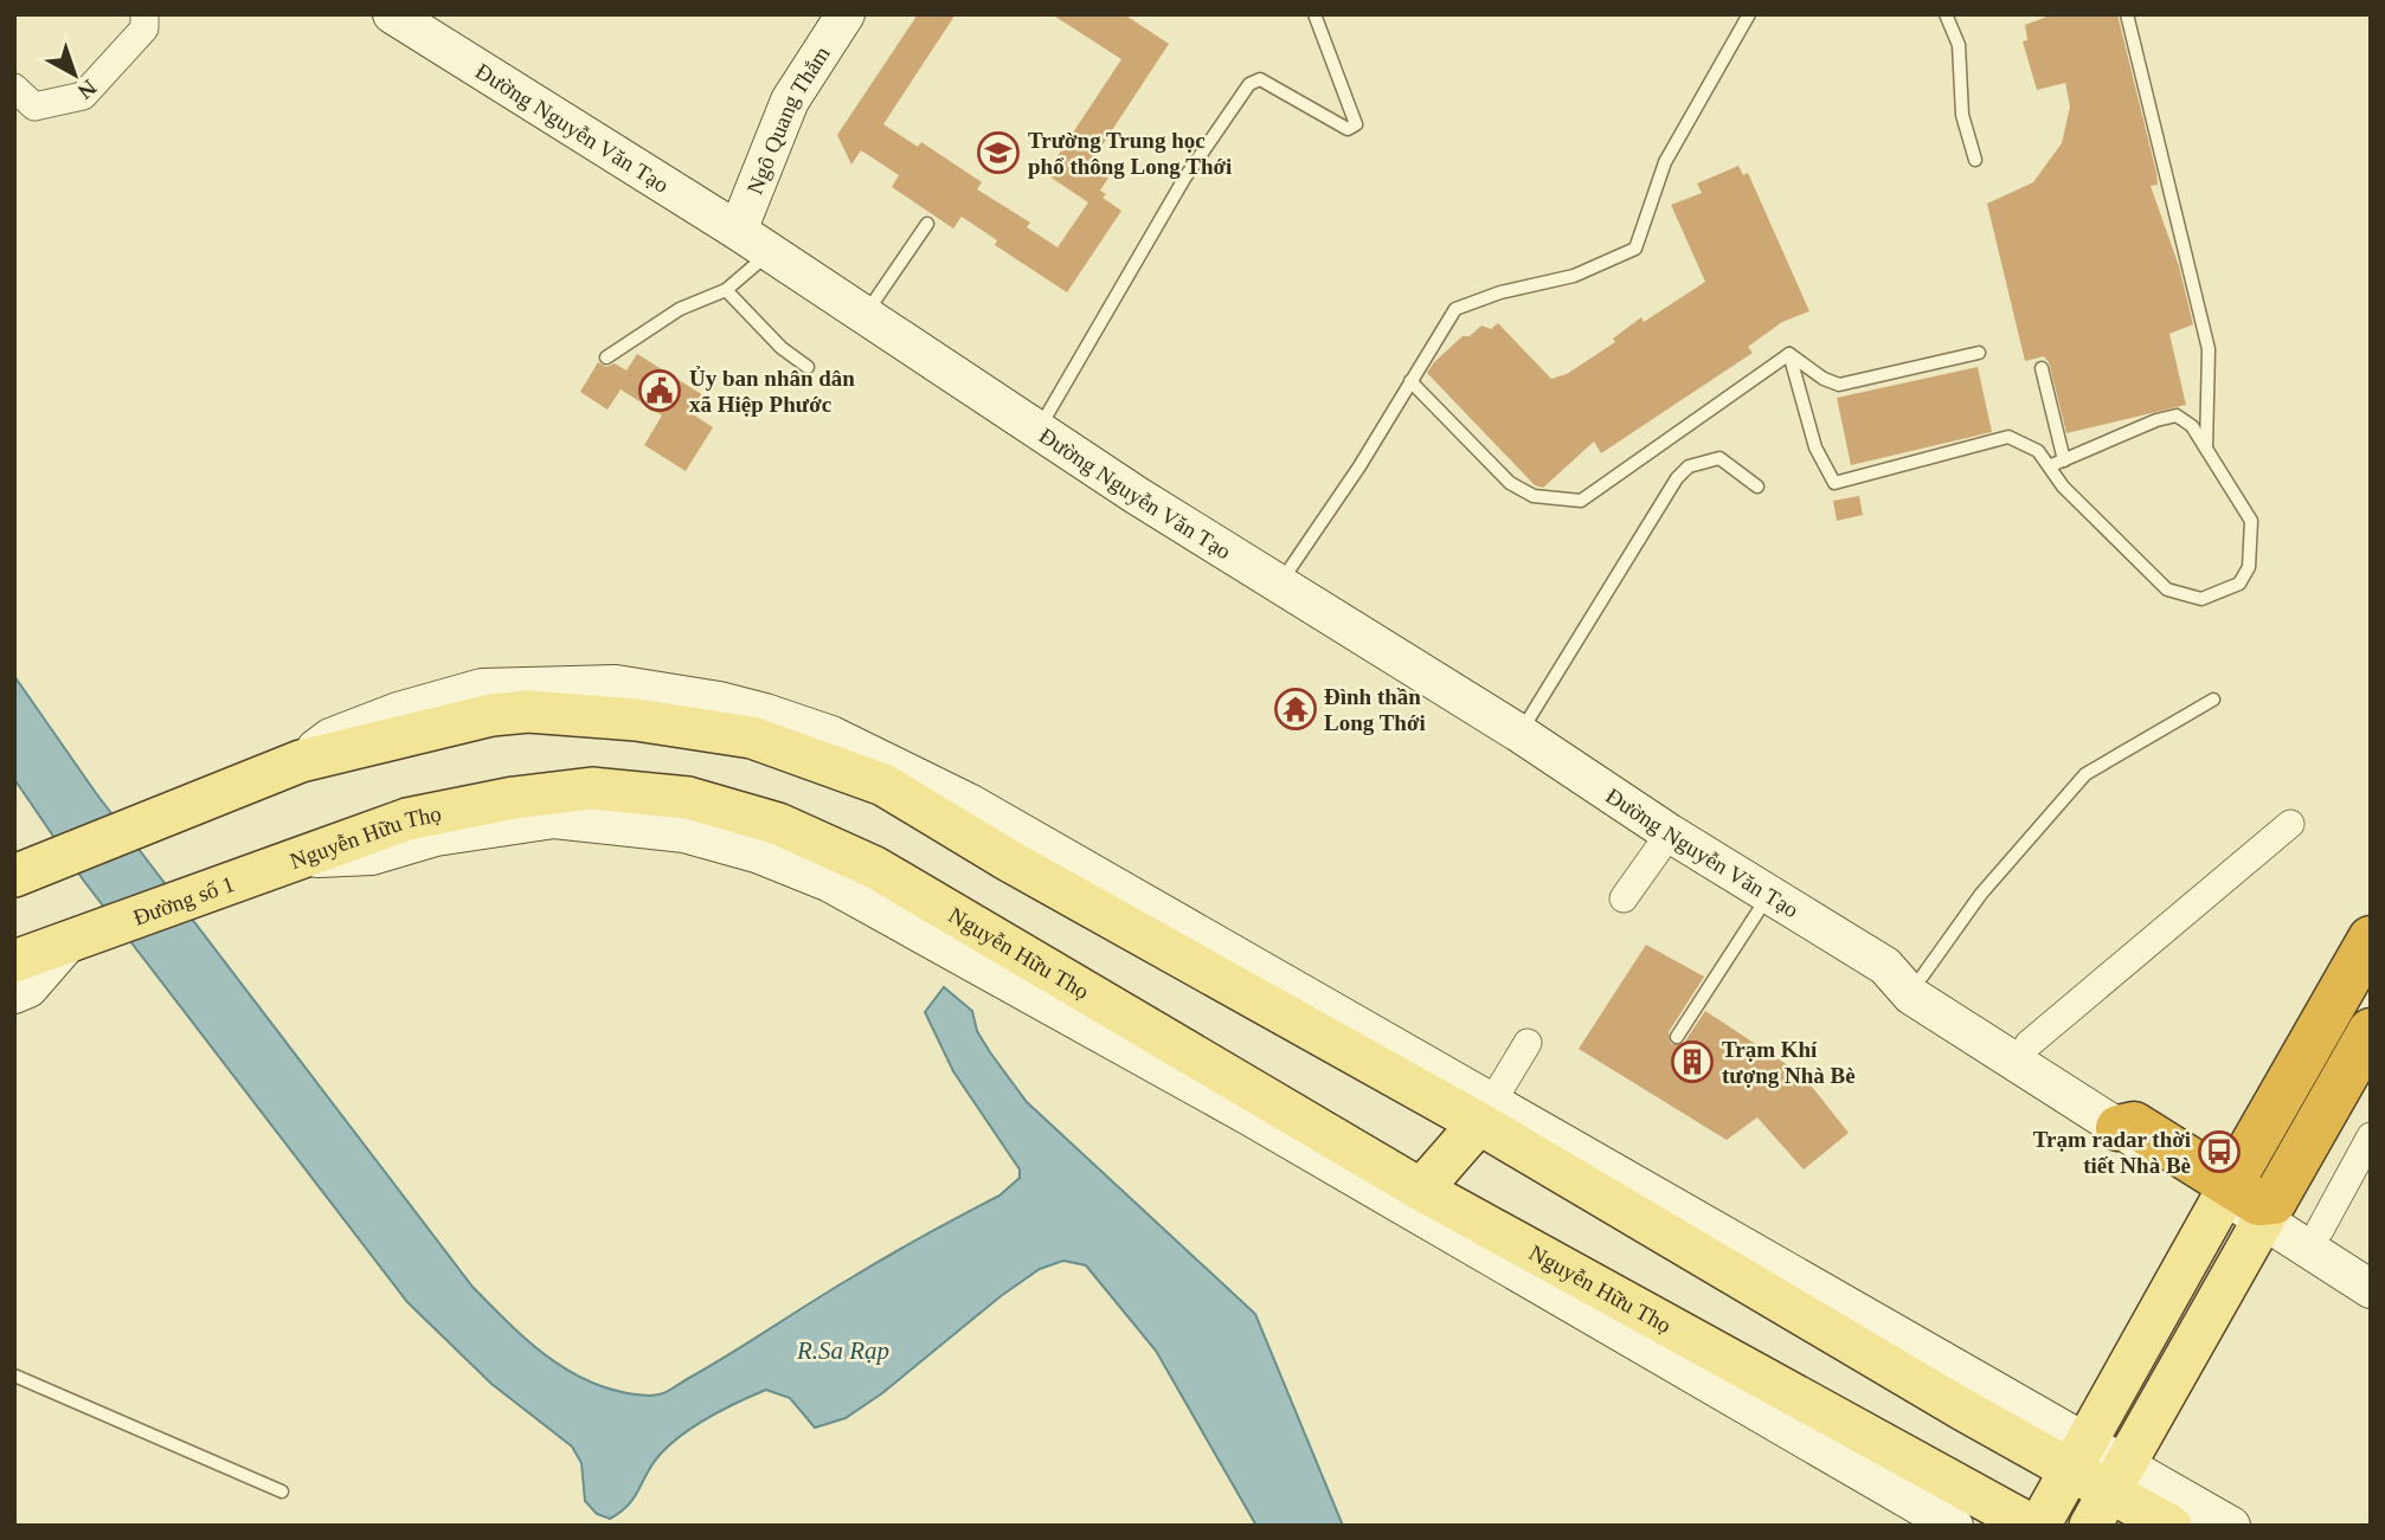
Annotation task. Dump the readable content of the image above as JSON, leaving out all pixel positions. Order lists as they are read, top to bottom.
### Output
{
  "streets": {
    "main road": [
      "Ngô Quang Thắm",
      "Đường Nguyễn Văn Tạo",
      "Nguyễn Hữu Thọ",
      "Đường số 1"
    ]
  },
  "crossings": [
    ["Ngô Quang Thắm", "Đường Nguyễn Văn Tạo"],
    ["Nguyễn Hữu Thọ", "Đường số 1"]
  ],
  "water": ["R.Sa Rạp"],
  "places": {
    "school or university": ["Trường Trung học phổ thông Long Thới"],
    "public building": ["Ủy ban nhân dân xã Hiệp Phước"],
    "temple": ["Đình thần Long Thới"],
    "building": ["Trạm Khí tượng Nhà Bè"],
    "bus stop": ["Trạm radar thời tiết Nhà Bè"]
  },
  "north": "bottom right"
}
